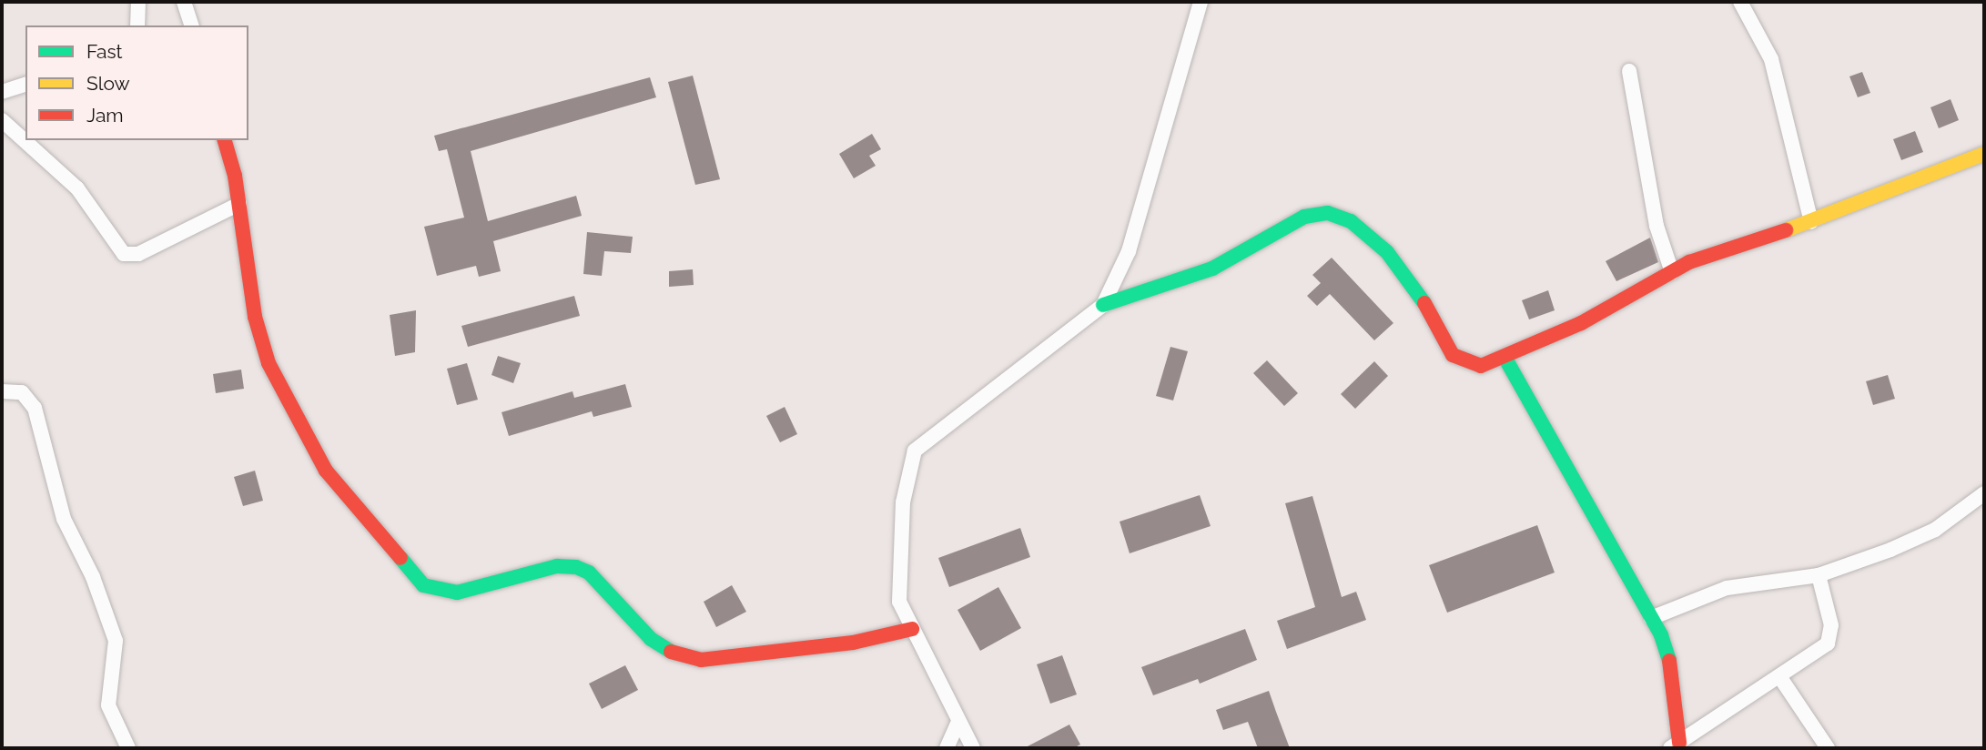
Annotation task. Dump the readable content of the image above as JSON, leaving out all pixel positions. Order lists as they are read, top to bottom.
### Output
{
  "legend": ["Fast", "Slow", "Jam"]
}
